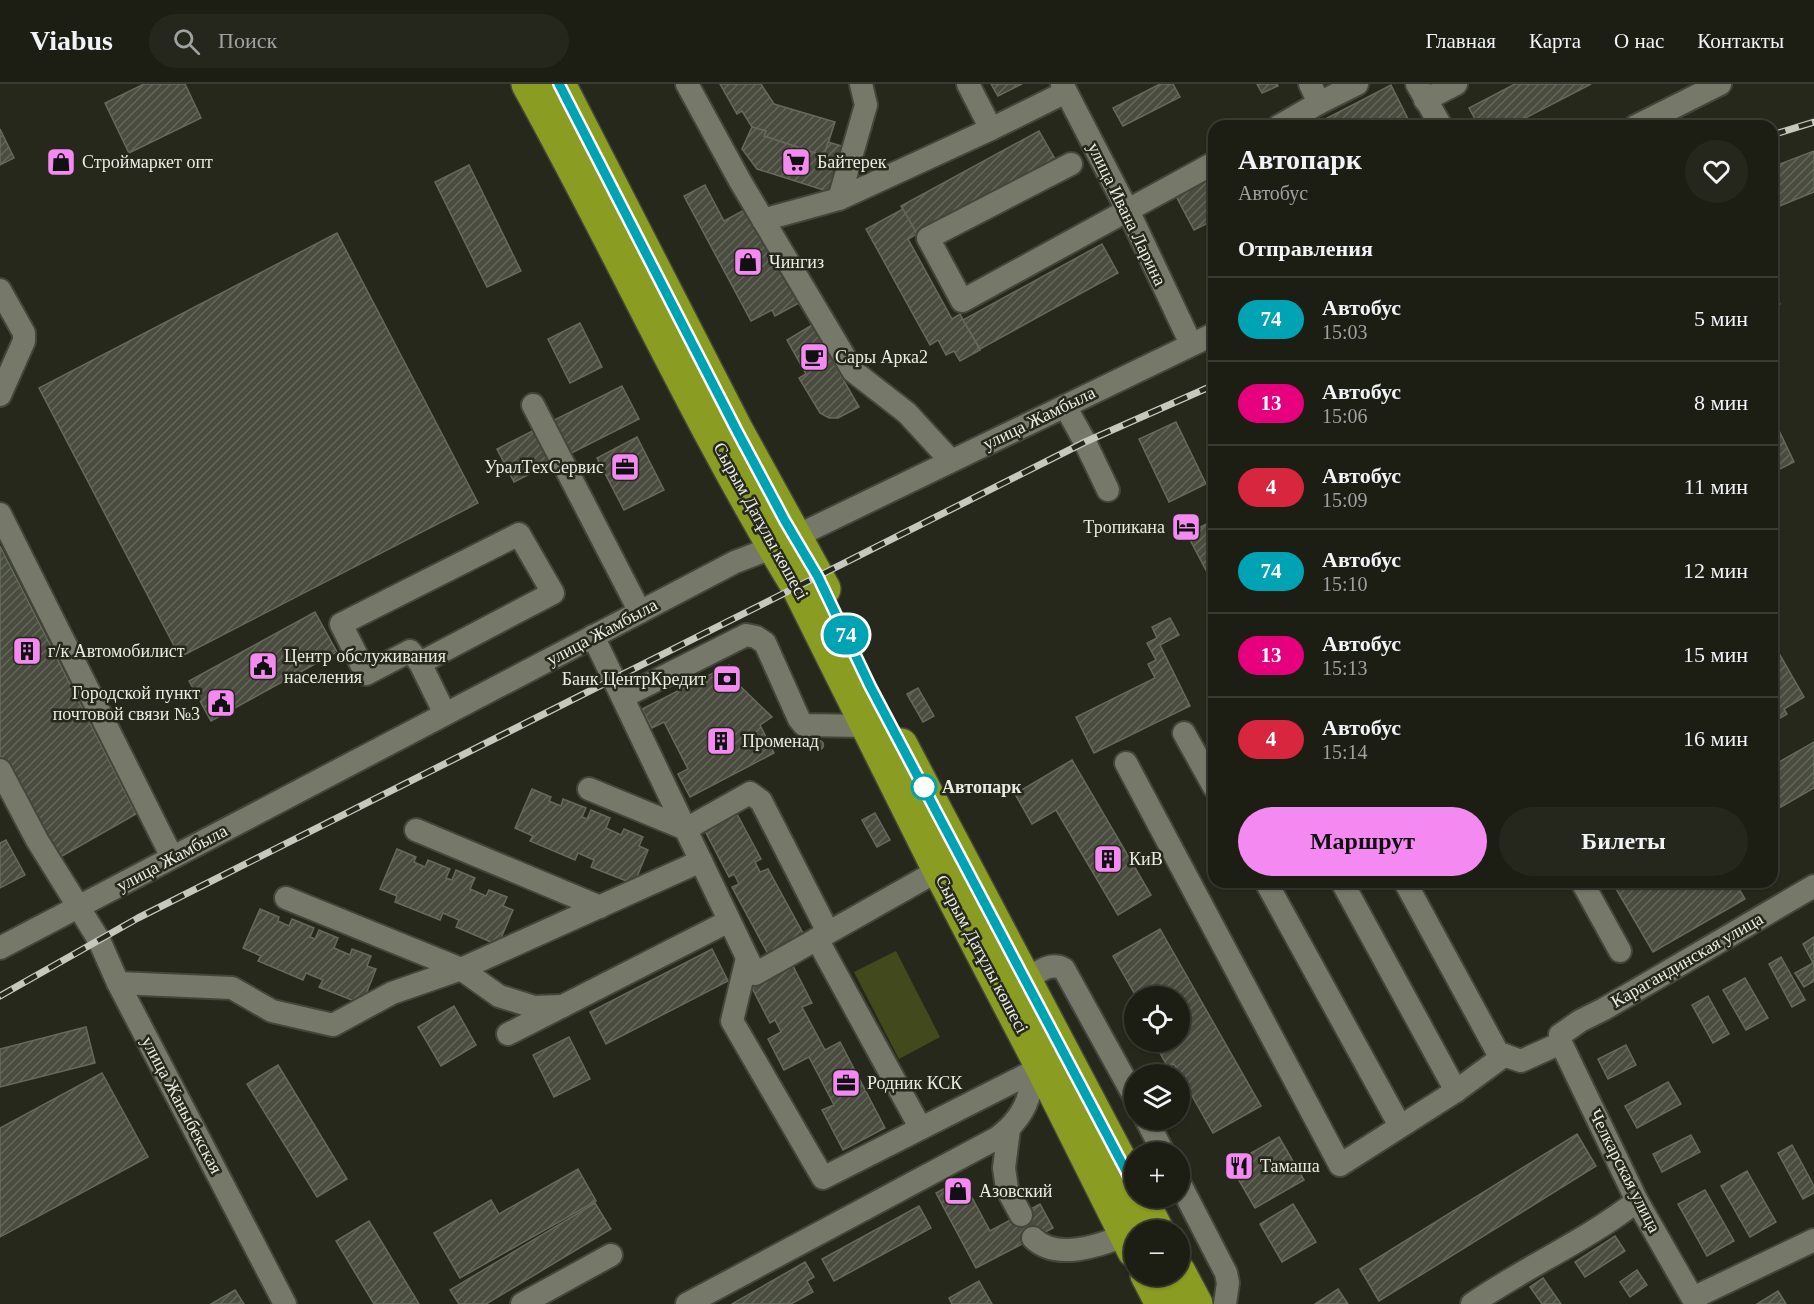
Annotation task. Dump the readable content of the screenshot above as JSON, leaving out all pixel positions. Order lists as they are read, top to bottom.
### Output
{
  "streets": {
    "highway": ["Сырым Датұлы көшесі"],
    "street": [
      "улица Ивана Ларина",
      "улица Жамбыла",
      "Карагандинская улица",
      "улица Жаныбекская",
      "Челкарская улица"
    ]
  },
  "crossings": [
    ["улица Ивана Ларина", "улица Жамбыла"],
    ["улица Жамбыла", "Сырым Датұлы көшесі"],
    ["улица Жамбыла", "улица Жаныбекская"],
    ["Карагандинская улица", "Челкарская улица"]
  ],
  "places": {
    "shop": ["Строймаркет опт", "Чингиз", "Азовский"],
    "supermarket": ["Байтерек"],
    "cafe": ["Сары Арка2"],
    "office": ["УралТехСервис", "Родник КСК"],
    "hotel": ["Тропикана"],
    "building": ["г/к Автомобилист", "Променад", "КиВ"],
    "public building": ["Центр обслуживания наcеления", "Городской пункт почтовой связи №3"],
    "bank": ["Банк ЦентрКредит"],
    "other": ["Автопарк"],
    "restaurant": ["Тамаша"]
  },
  "lines": ["bus line 74"],
  "page": {
    "header": "Viabus",
    "search": "Поиск",
    "nav": [
      "Главная",
      "Карта",
      "О нас",
      "Контакты"
    ],
    "on_map": "74",
    "heading": [
      ["Автопарк", "Автобус"],
      "Отправления"
    ],
    "list": [
      {
        "mark": "74",
        "name": "Автобус",
        "note": "15:03",
        "value": "5 мин"
      },
      {
        "mark": "13",
        "name": "Автобус",
        "note": "15:06",
        "value": "8 мин"
      },
      {
        "mark": "4",
        "name": "Автобус",
        "note": "15:09",
        "value": "11 мин"
      },
      {
        "mark": "74",
        "name": "Автобус",
        "note": "15:10",
        "value": "12 мин"
      },
      {
        "mark": "13",
        "name": "Автобус",
        "note": "15:13",
        "value": "15 мин"
      },
      {
        "mark": "4",
        "name": "Автобус",
        "note": "15:14",
        "value": "16 мин"
      }
    ],
    "buttons": ["Маршрут", "Билеты"],
    "map_buttons": ["+", "−"]
  }
}
